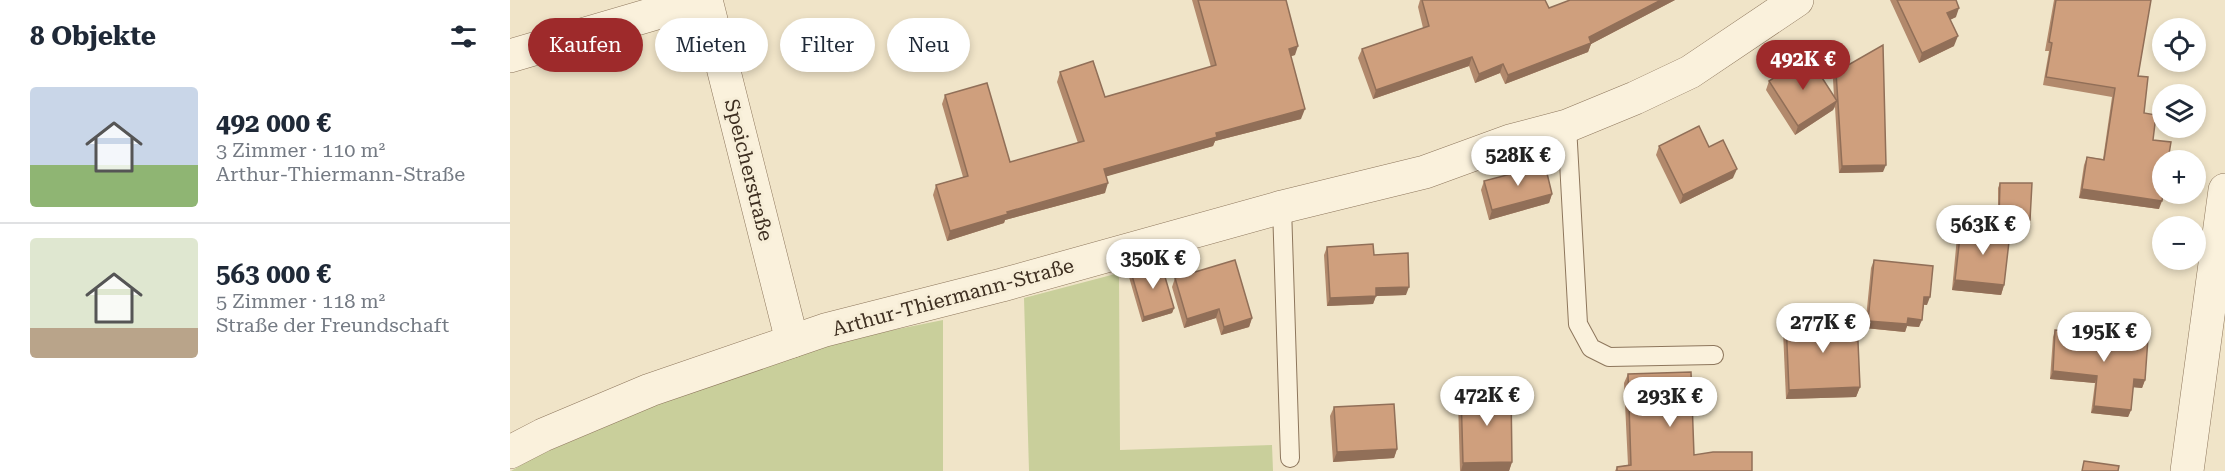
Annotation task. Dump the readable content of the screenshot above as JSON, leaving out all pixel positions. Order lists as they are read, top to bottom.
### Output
{
  "streets": {
    "street": ["Speicherstraße", "Arthur-Thiermann-Straße"]
  },
  "crossings": [
    ["Speicherstraße", "Arthur-Thiermann-Straße"]
  ],
  "page": {
    "heading": "8 Objekte",
    "map_buttons": ["+", "−"],
    "chip": [
      "Kaufen",
      "Mieten",
      "Filter",
      "Neu"
    ],
    "price": [
      "492K €",
      "528K €",
      "563K €",
      "350K €",
      "277K €",
      "195K €",
      "472K €",
      "293K €"
    ],
    "list": [
      {
        "name": "492 000 €",
        "note": "3 Zimmer · 110 m² · Arthur-Thiermann-Straße"
      },
      {
        "name": "563 000 €",
        "note": "5 Zimmer · 118 m² · Straße der Freundschaft"
      }
    ]
  }
}
